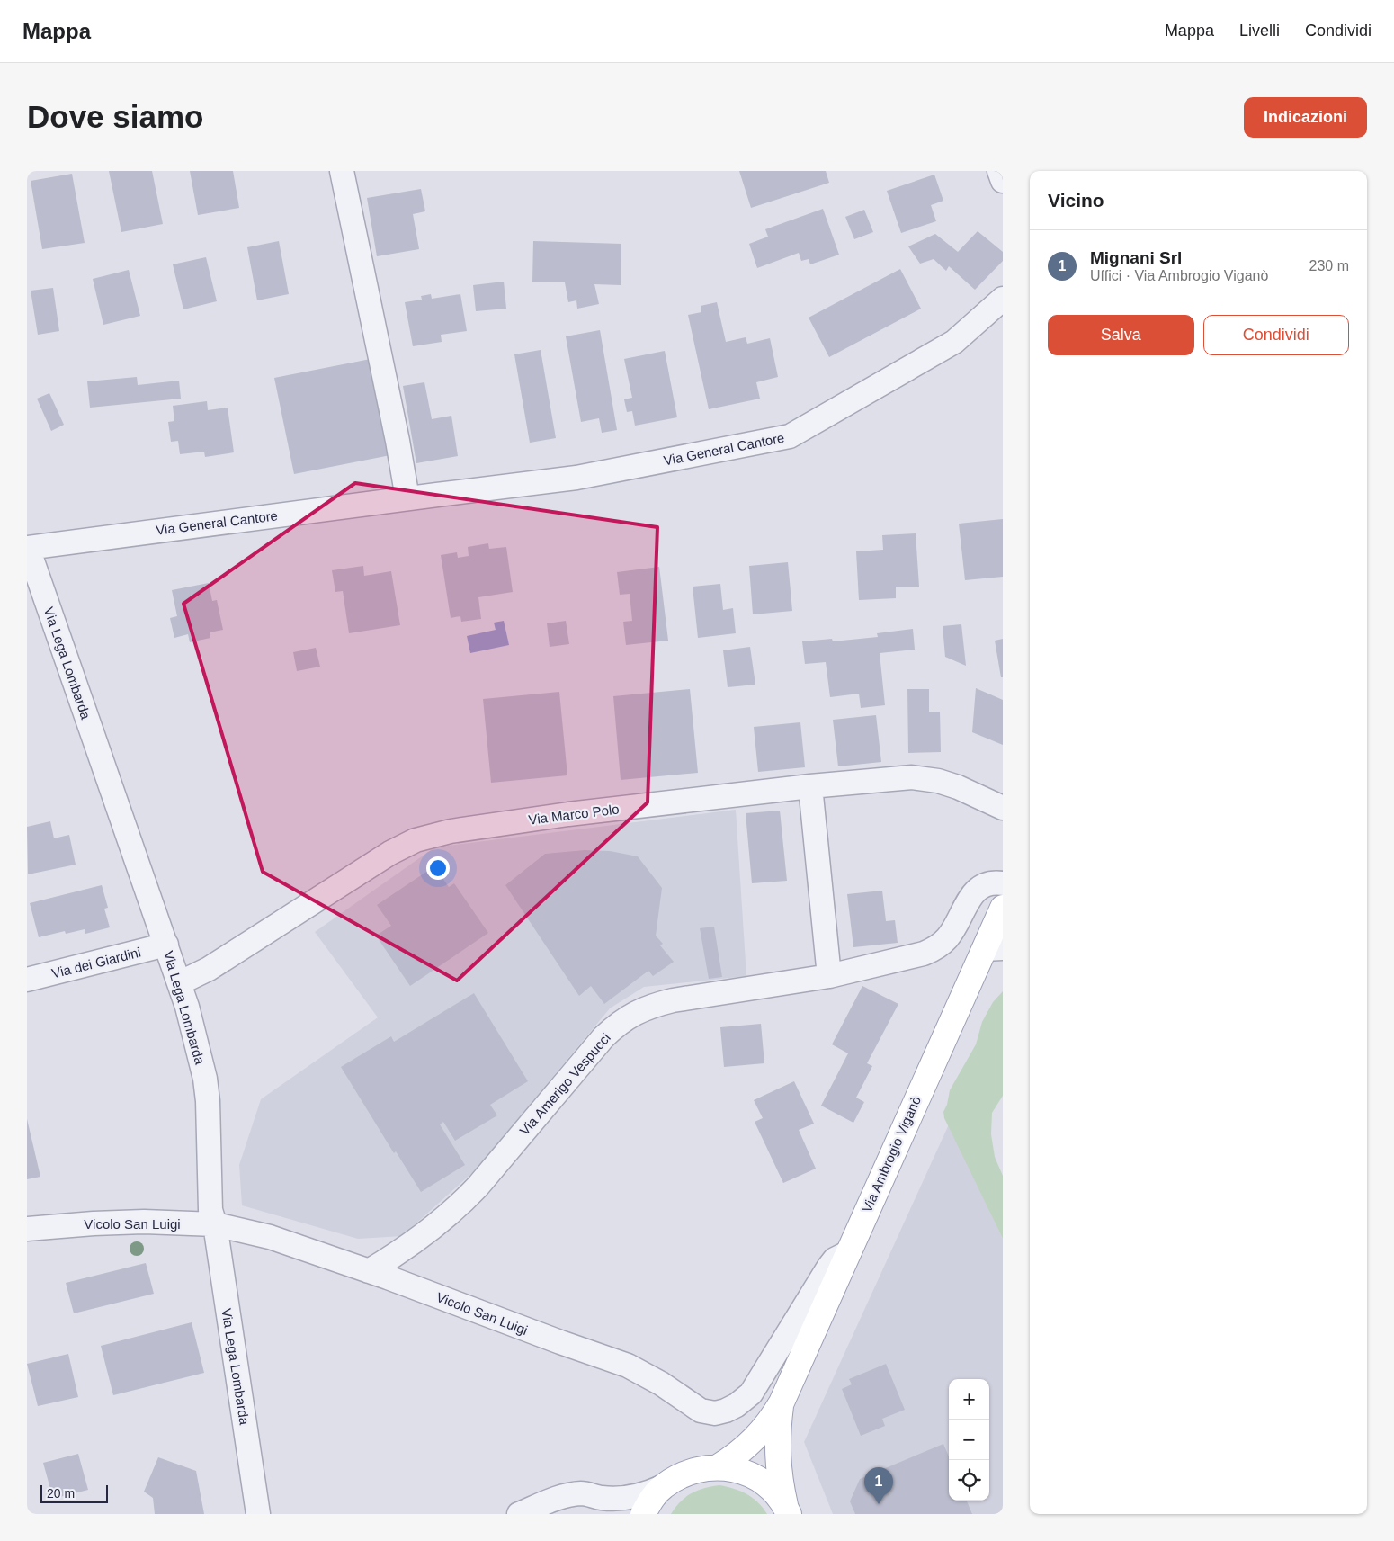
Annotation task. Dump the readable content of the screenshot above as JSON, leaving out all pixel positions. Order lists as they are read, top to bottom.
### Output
{
  "streets": {
    "main road": ["Via Ambrogio Viganò"],
    "street": [
      "Via General Cantore",
      "Via Lega Lombarda",
      "Via Marco Polo",
      "Via dei Giardini",
      "Via Amerigo Vespucci",
      "Vicolo San Luigi"
    ]
  },
  "crossings": [
    ["Via General Cantore", "Via Lega Lombarda"],
    ["Via Lega Lombarda", "Via Marco Polo"],
    ["Via Lega Lombarda", "Via dei Giardini"],
    ["Via Lega Lombarda", "Vicolo San Luigi"],
    ["Via Amerigo Vespucci", "Vicolo San Luigi"],
    ["Via Ambrogio Viganò", "Vicolo San Luigi"]
  ],
  "scale_bar": "20 m",
  "page": {
    "header": "Mappa",
    "nav": ["Mappa", "Livelli", "Condividi"],
    "buttons": [
      "Indicazioni",
      ["Salva", "Condividi"]
    ],
    "title": "Dove siamo",
    "heading": "Vicino",
    "list": [
      {
        "mark": "1",
        "name": "Mignani Srl",
        "note": "Uffici · Via Ambrogio Viganò",
        "value": "230 m"
      }
    ],
    "map_buttons": ["+", "−"],
    "pins": "1",
    "scale": "20 m"
  }
}
